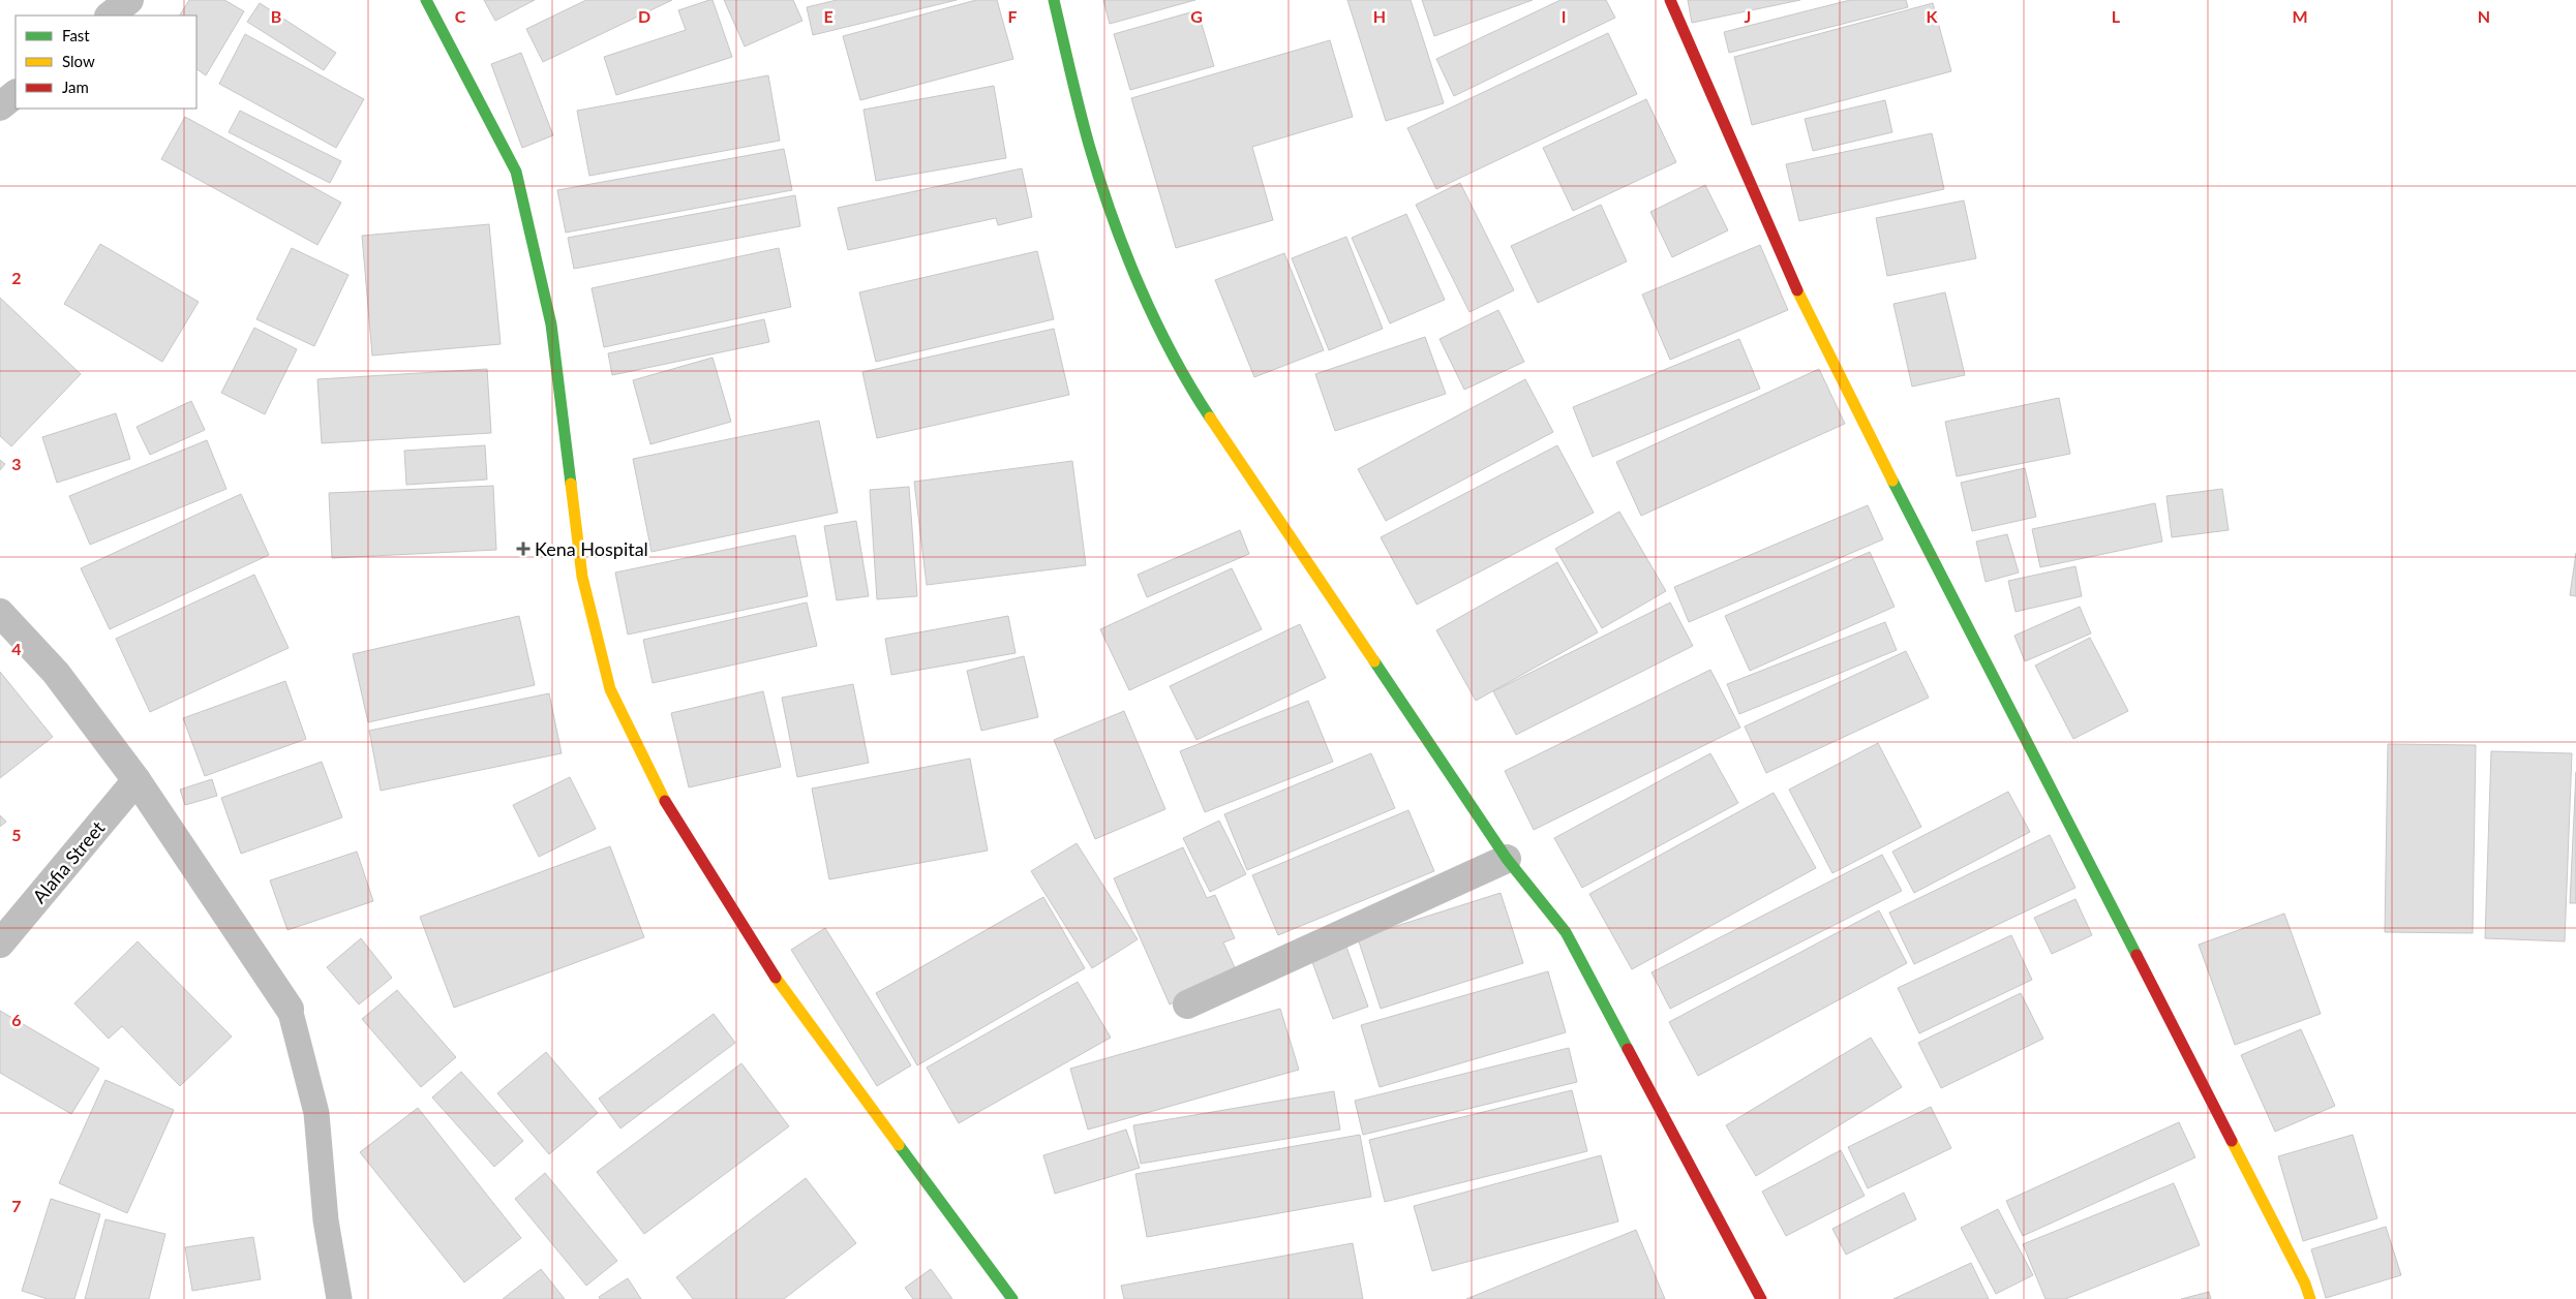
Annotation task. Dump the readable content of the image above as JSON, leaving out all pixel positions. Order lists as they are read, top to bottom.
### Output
{
  "streets": {
    "street": ["Alafia Street"]
  },
  "places": {
    "health": ["Kena Hospital"]
  },
  "legend": ["Fast", "Slow", "Jam"],
  "grid": {
    "columns": [
      "B",
      "C",
      "D",
      "E",
      "F",
      "G",
      "H",
      "I",
      "J",
      "K",
      "L",
      "M",
      "N"
    ],
    "rows": [
      "2",
      "3",
      "4",
      "5",
      "6",
      "7"
    ]
  }
}
